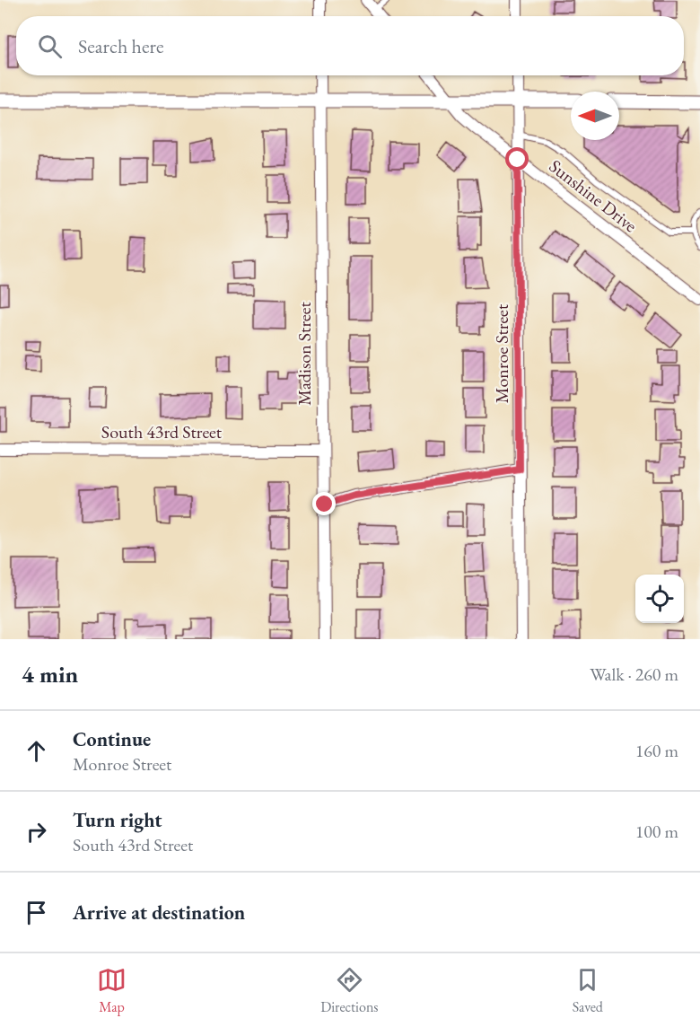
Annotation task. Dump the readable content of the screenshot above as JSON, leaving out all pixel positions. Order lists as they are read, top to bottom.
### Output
{
  "streets": {
    "street": [
      "Sunshine Drive",
      "Madison Street",
      "Monroe Street",
      "South 43rd Street"
    ]
  },
  "crossings": [
    ["Sunshine Drive", "Monroe Street"],
    ["Madison Street", "South 43rd Street"]
  ],
  "north": "left",
  "page": {
    "search": "Search here",
    "heading": ["4 min", "Walk · 260 m"],
    "list": [
      ["Continue", "Monroe Street", "160 m"],
      ["Turn right", "South 43rd Street", "100 m"],
      "Arrive at destination"
    ],
    "nav": ["Map", "Directions", "Saved"]
  }
}
